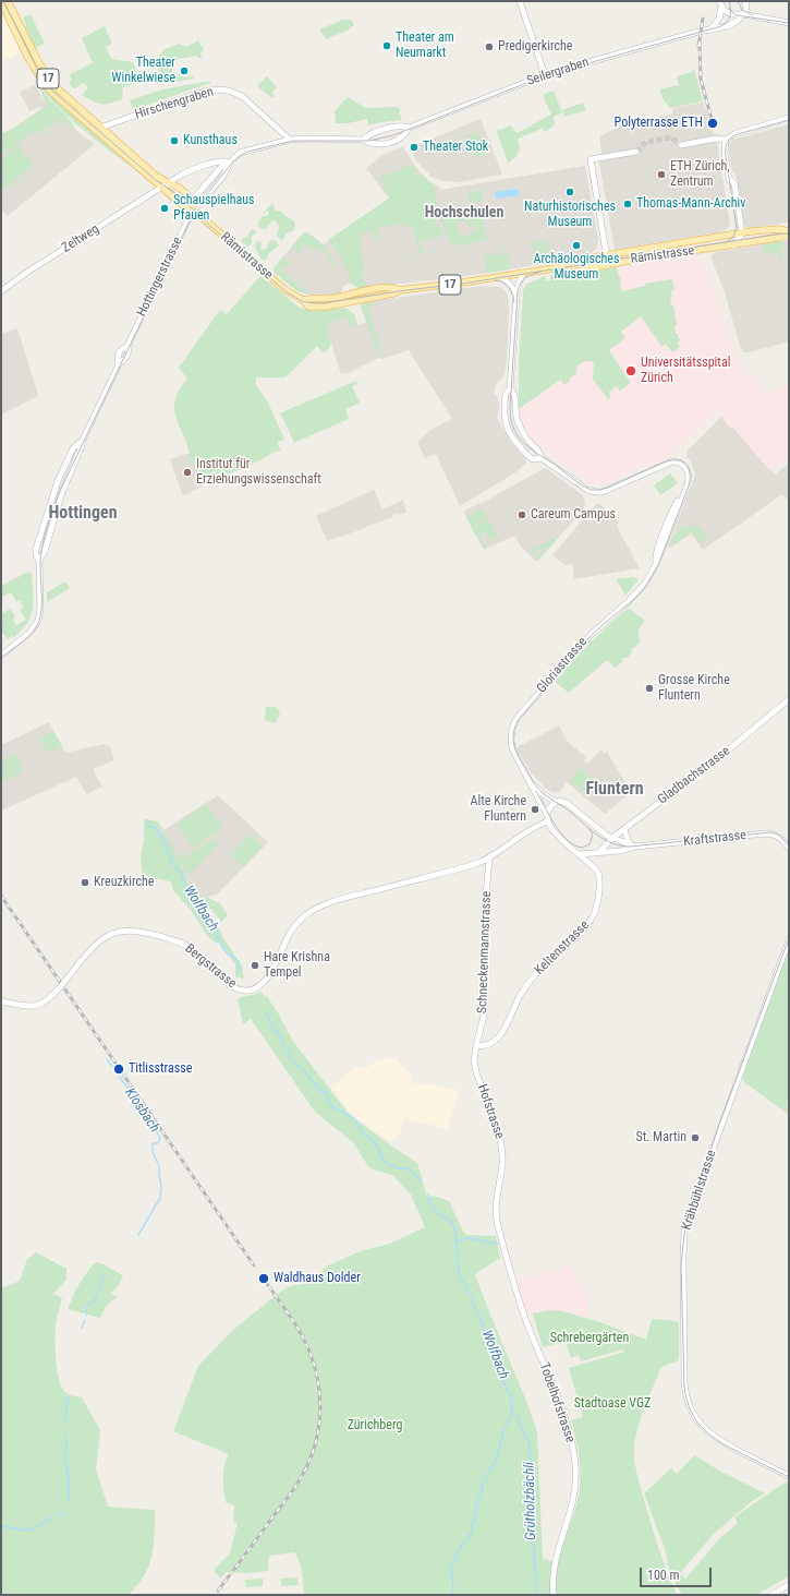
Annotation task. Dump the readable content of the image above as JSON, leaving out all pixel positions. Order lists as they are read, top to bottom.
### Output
{
  "streets": {
    "main road": ["17", "Rämistrasse"],
    "street": [
      "Seilergraben",
      "Hirschengraben",
      "Zeltweg",
      "Hottingerstrasse",
      "Gloriastrasse",
      "Gladbachstrasse",
      "Kraftstrasse",
      "Keltenstrasse",
      "Schneckenmannstrasse",
      "Bergstrasse",
      "Hofstrasse",
      "Krähbühlstrasse",
      "Tobelhofstrasse"
    ]
  },
  "crossings": [
    ["17", "Rämistrasse"],
    ["Hirschengraben", "Rämistrasse"],
    ["Hirschengraben", "Hottingerstrasse"],
    ["Zeltweg", "Rämistrasse"],
    ["Zeltweg", "Hottingerstrasse"],
    ["Rämistrasse", "Hottingerstrasse"],
    ["Rämistrasse", "Gloriastrasse"],
    ["Gloriastrasse", "Gladbachstrasse"],
    ["Gloriastrasse", "Kraftstrasse"],
    ["Gloriastrasse", "Bergstrasse"],
    ["Gladbachstrasse", "Kraftstrasse"],
    ["Kraftstrasse", "Keltenstrasse"],
    ["Keltenstrasse", "Schneckenmannstrasse"],
    ["Schneckenmannstrasse", "Bergstrasse"],
    ["Schneckenmannstrasse", "Hofstrasse"],
    ["Hofstrasse", "Tobelhofstrasse"]
  ],
  "districts": ["Hochschulen", "Hottingen", "Fluntern"],
  "water": ["Wolfbach", "Klosbach", "Grütholzbächli"],
  "parks": ["Schrebergärten", "Stadtoase VGZ", "Zürichberg"],
  "places": [
    "Theater am Neumarkt",
    "Predigerkirche",
    "Theater Winkelwiese",
    "Polyterrasse ETH",
    "Kunsthaus",
    "Theater Stok",
    "ETH Zürich, Zentrum",
    "Naturhistorisches Museum",
    "Thomas-Mann-Archiv",
    "Schauspielhaus Pfauen",
    "Archäologisches Museum",
    "Universitätsspital Zürich",
    "Institut für Erziehungswissenschaft",
    "Careum Campus",
    "Grosse Kirche Fluntern",
    "Alte Kirche Fluntern",
    "Kreuzkirche",
    "Hare Krishna Tempel",
    "Titlisstrasse",
    "St. Martin",
    "Waldhaus Dolder"
  ],
  "scale_bar": "100 m"
}
